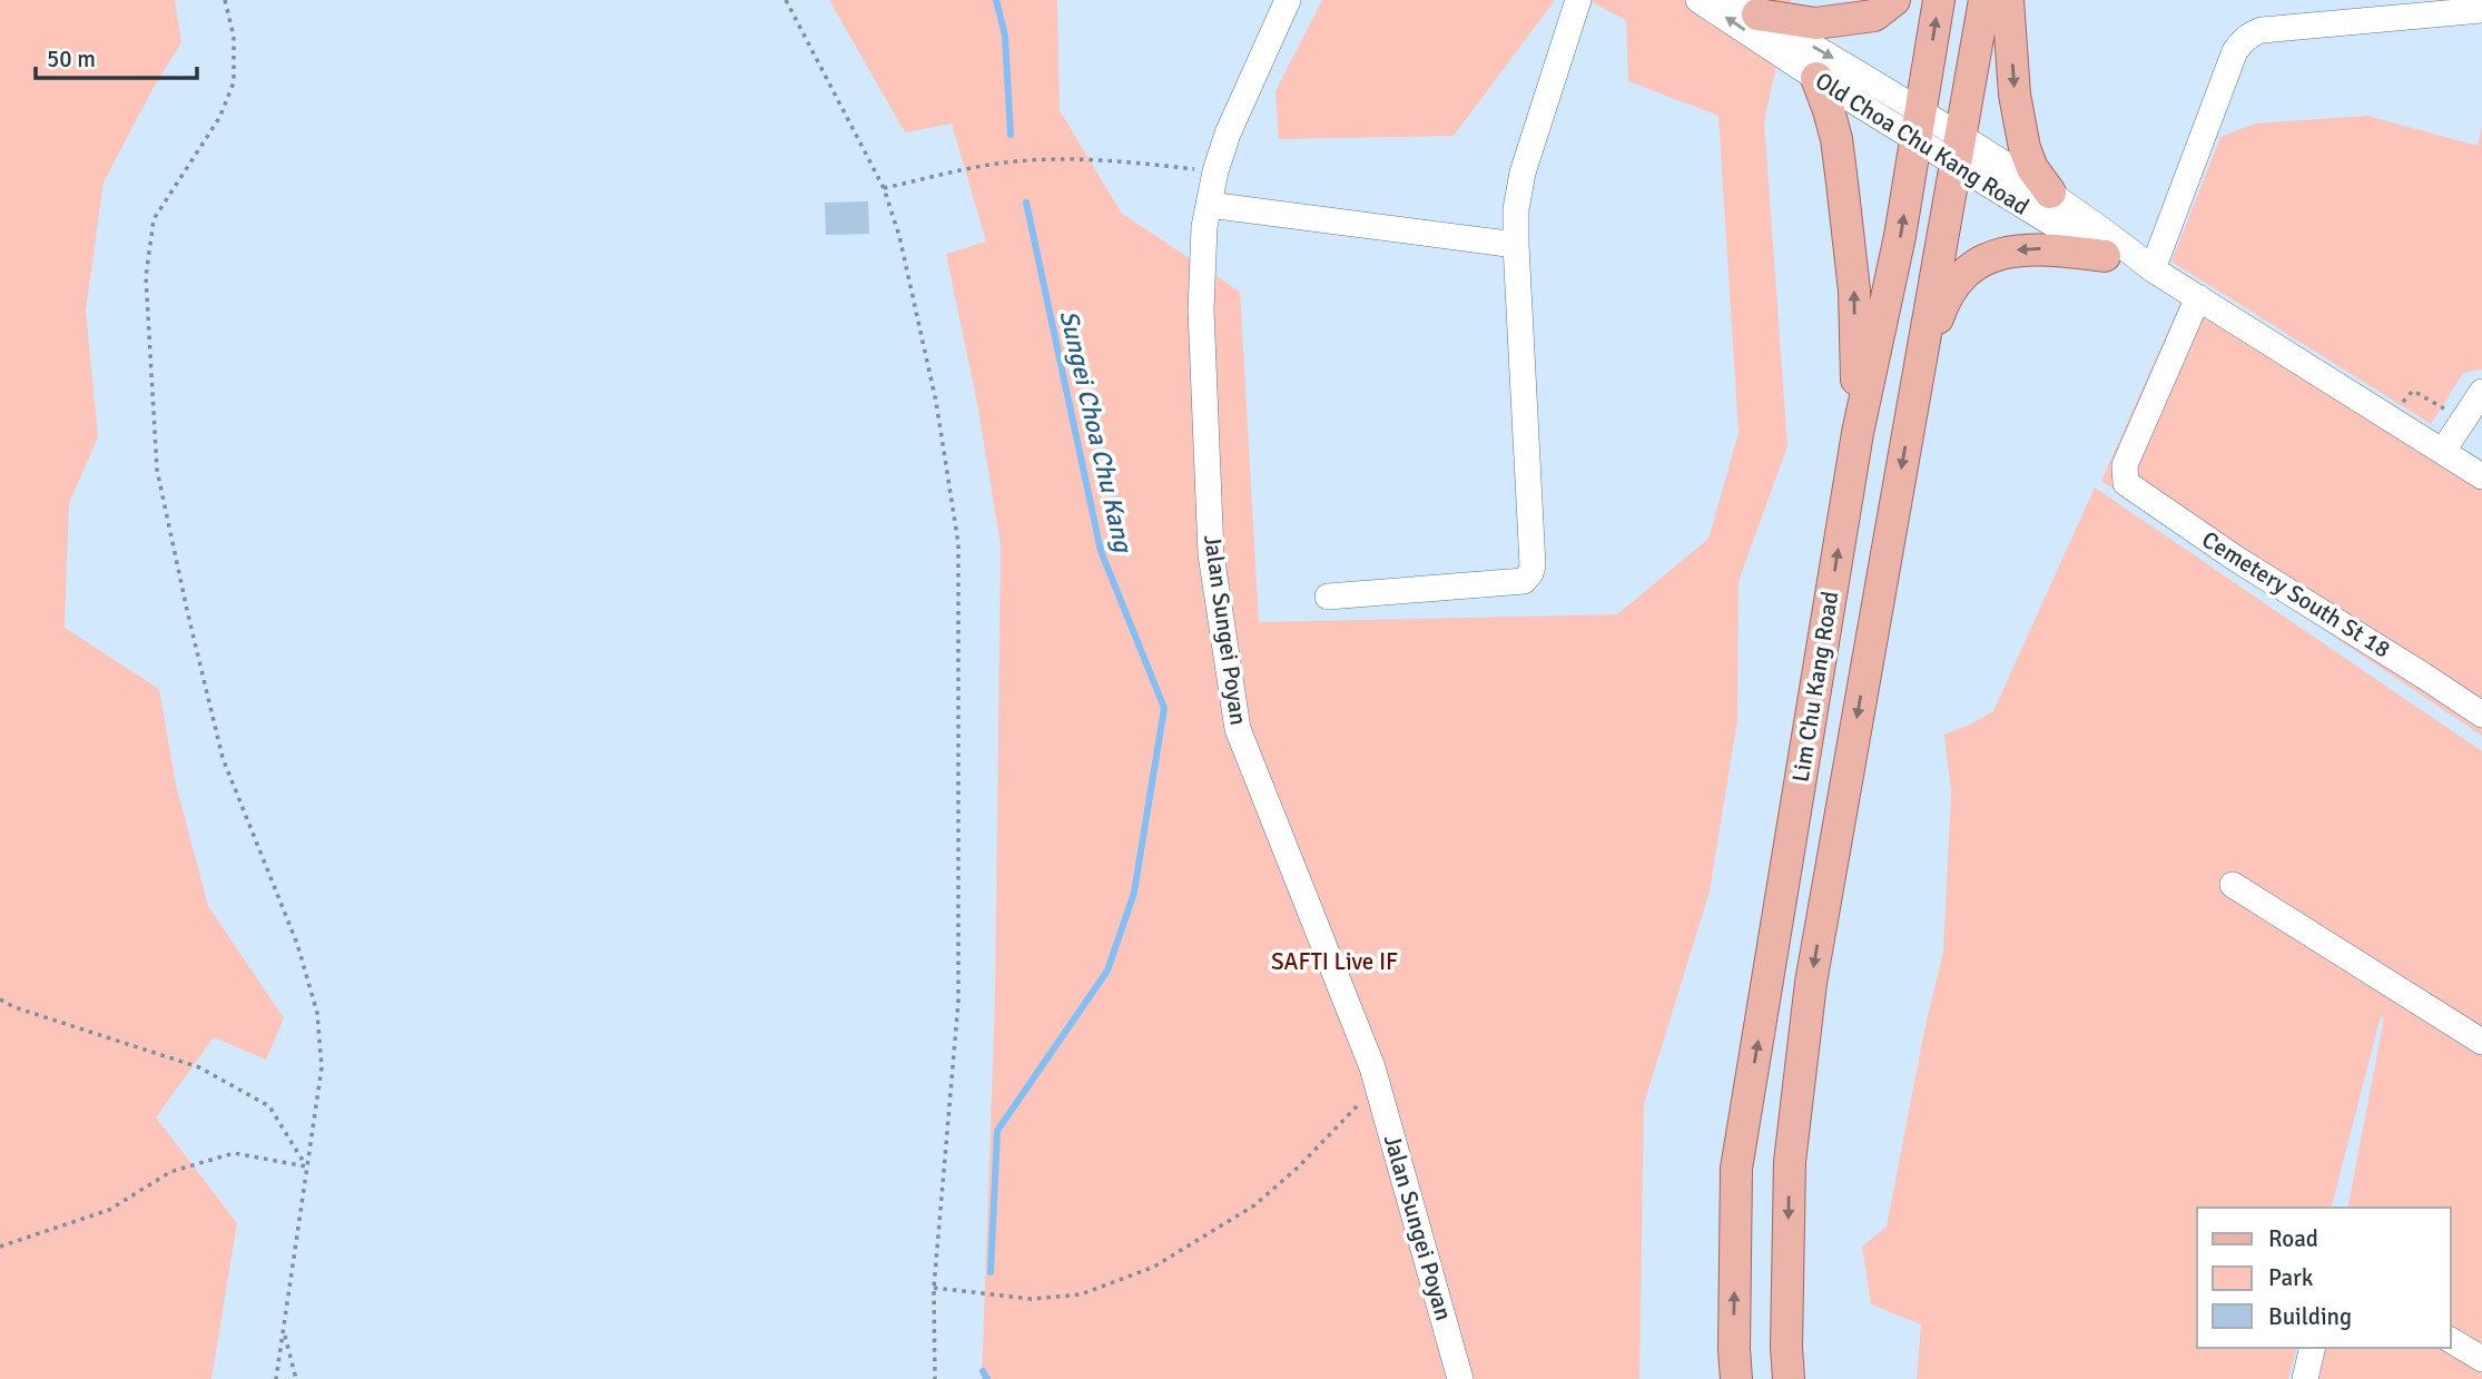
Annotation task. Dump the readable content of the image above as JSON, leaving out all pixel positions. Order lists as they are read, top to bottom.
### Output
{
  "streets": {
    "main road": ["Lim Chu Kang Road"],
    "street": ["Old Choa Chu Kang Road", "Cemetery South St 18", "Jalan Sungei Poyan"]
  },
  "crossings": [
    ["Old Choa Chu Kang Road", "Cemetery South St 18"],
    ["Old Choa Chu Kang Road", "Lim Chu Kang Road"]
  ],
  "water": ["Sungei Choa Chu Kang"],
  "parks": ["SAFTI Live IF"],
  "legend": ["Road", "Park", "Building"],
  "scale_bar": "50 m"
}
